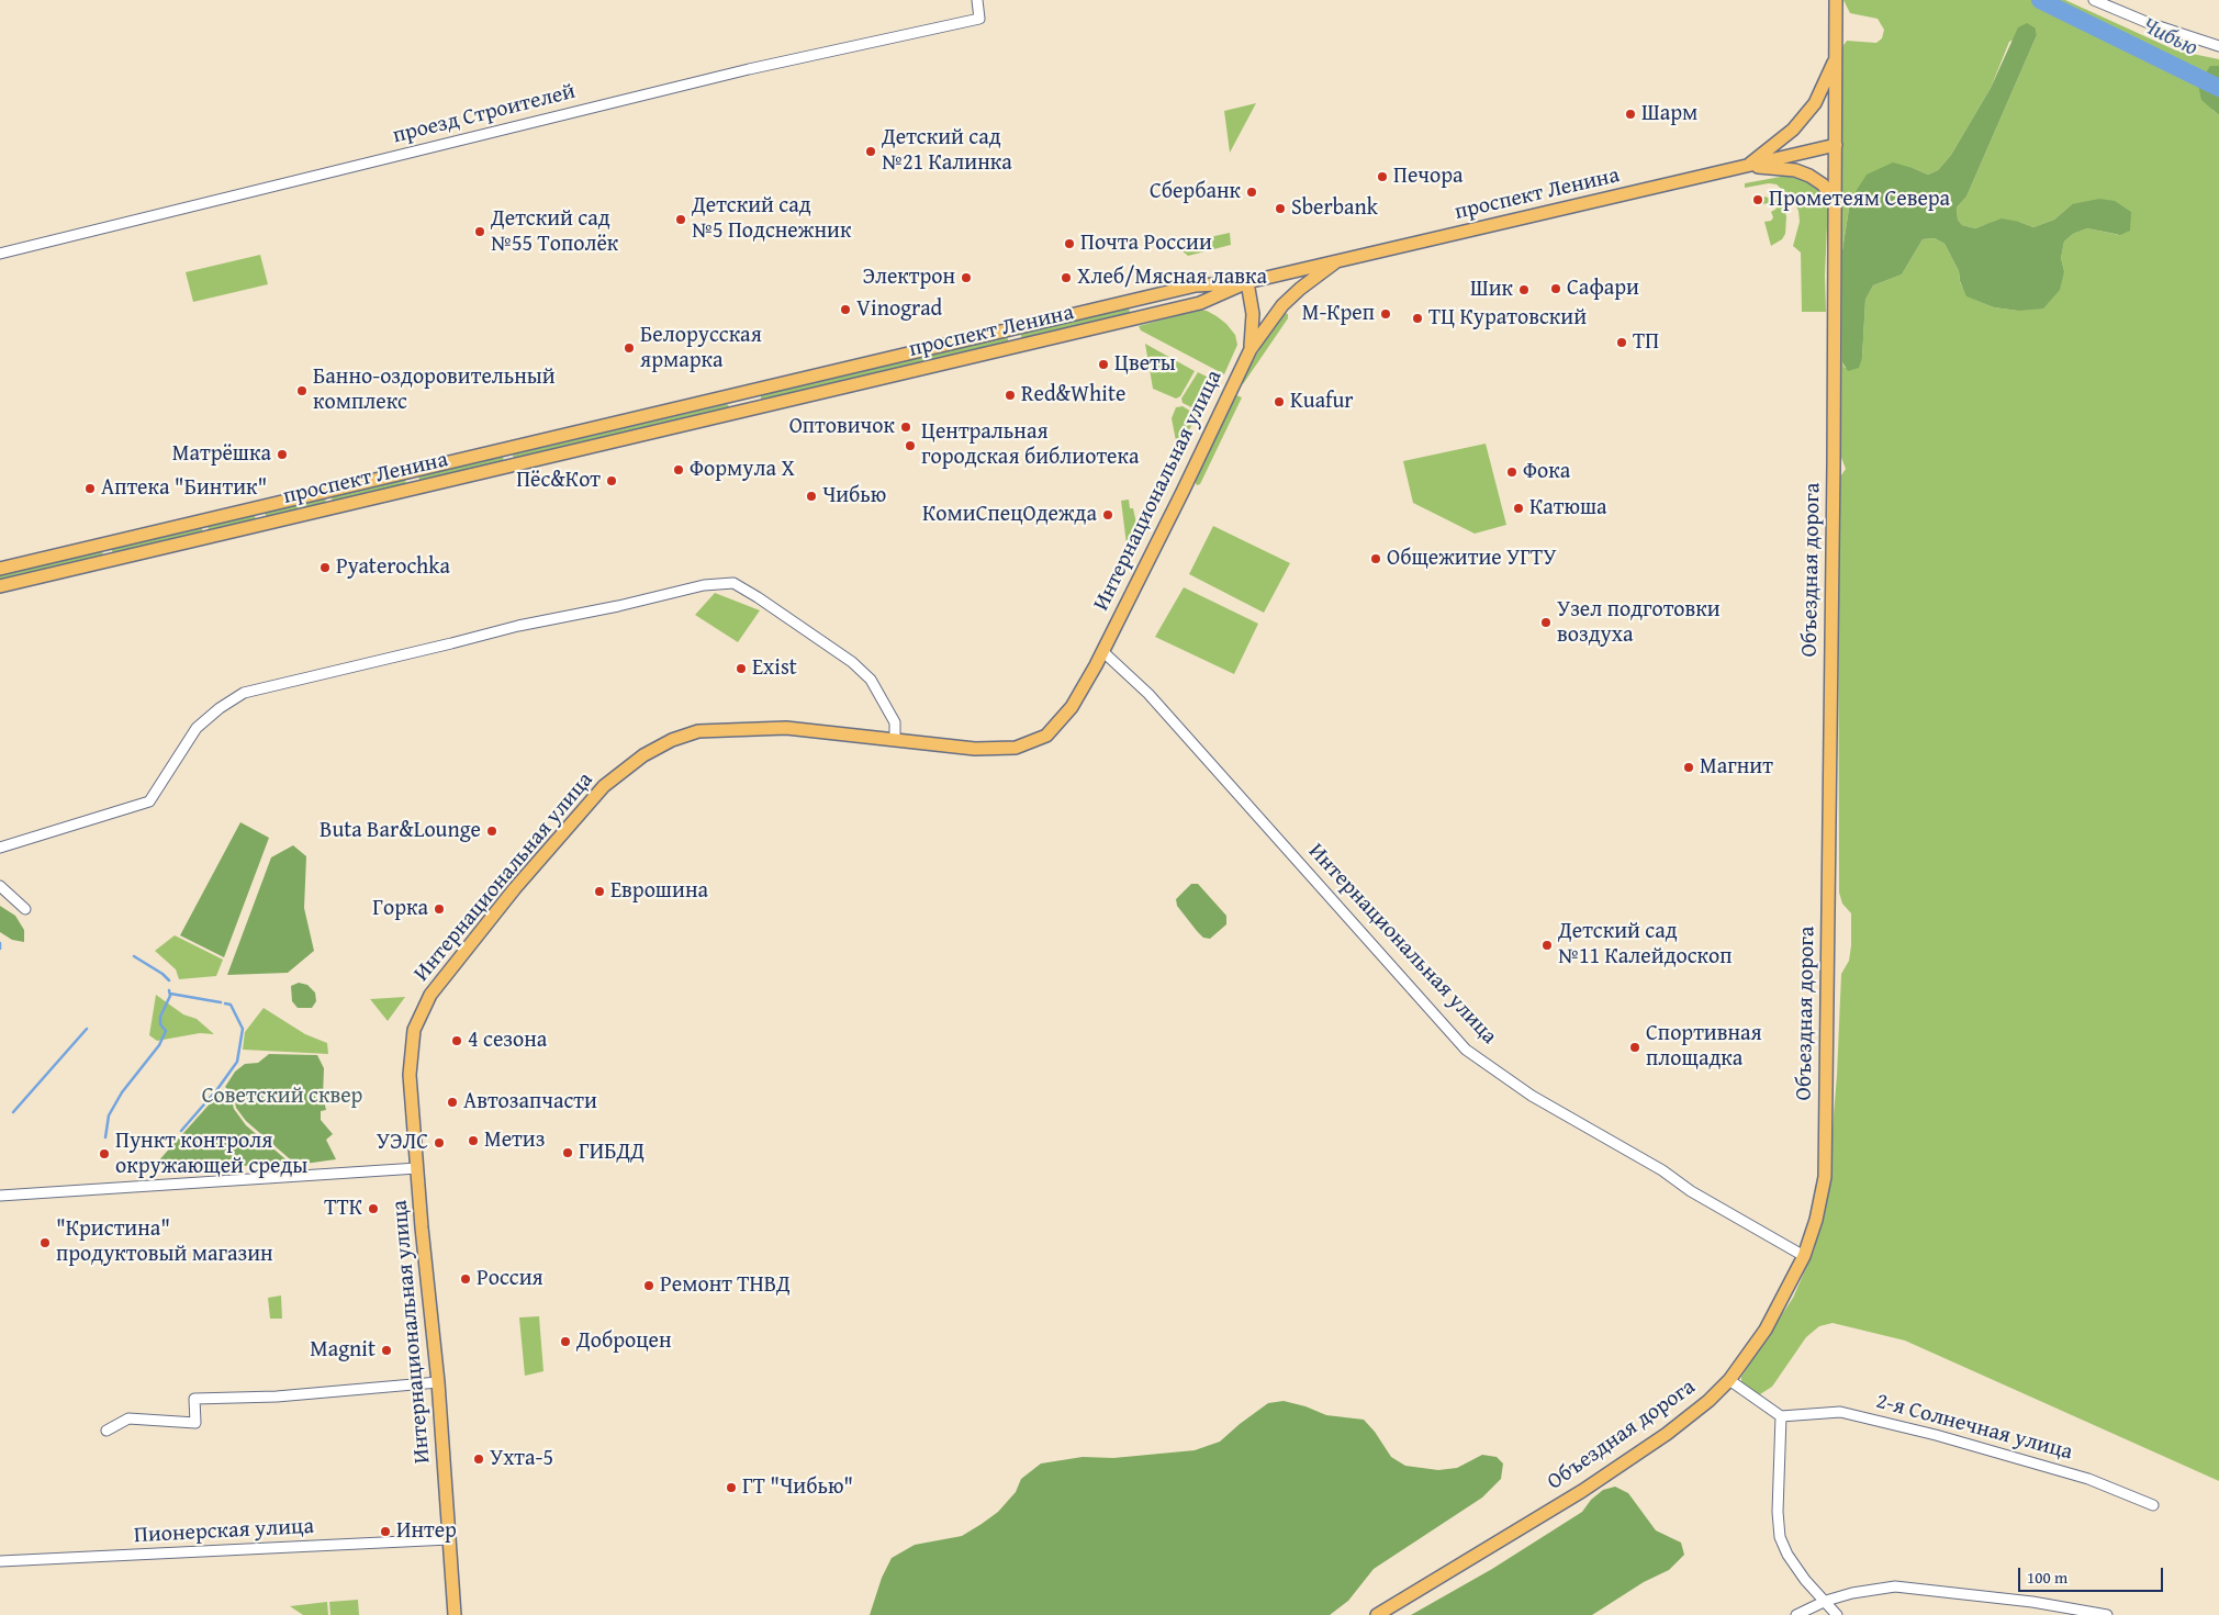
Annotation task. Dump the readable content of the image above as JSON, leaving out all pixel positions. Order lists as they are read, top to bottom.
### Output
{
  "streets": {
    "main road": ["проспект Ленина", "Интернациональная улица", "Объездная дорога"],
    "street": ["проезд Строителей", "2-я Солнечная улица", "Пионерская улица"]
  },
  "crossings": [
    ["проспект Ленина", "Интернациональная улица"],
    ["проспект Ленина", "Объездная дорога"],
    ["Интернациональная улица", "Объездная дорога"],
    ["Интернациональная улица", "Пионерская улица"]
  ],
  "water": ["Чибью"],
  "parks": ["Советский сквер"],
  "places": [
    "Шарм",
    "Детский сад №21 Калинка",
    "Печора",
    "Сбербанк",
    "Прометеям Севера",
    "Sberbank",
    "Детский сад №5 Подснежник",
    "Детский сад №55 Тополёк",
    "Почта России",
    "Электрон",
    "Хлеб/Мясная лавка",
    "Сафари",
    "Шик",
    "Vinograd",
    "М-Креп",
    "ТЦ Куратовский",
    "ТП",
    "Белорусская ярмарка",
    "Цветы",
    "Банно-оздоровительный комплекс",
    "Red&White",
    "Kuafur",
    "Оптовичок",
    "Центральная городская библиотека",
    "Матрёшка",
    "Формула X",
    "Фока",
    "Пёс&Кот",
    "Аптека \"Бинтик\"",
    "Чибью",
    "Катюша",
    "КомиСпецОдежда",
    "Общежитие УГТУ",
    "Pyaterochka",
    "Узел подготовки воздуха",
    "Exist",
    "Магнит",
    "Buta Bar&Lounge",
    "Еврошина",
    "Горка",
    "Детский сад №11 Калейдоскоп",
    "4 сезона",
    "Спортивная площадка",
    "Автозапчасти",
    "Метиз",
    "УЭЛС",
    "ГИБДД",
    "Пункт контроля окружающей среды",
    "ТТК",
    "\"Кристина\" продуктовый магазин",
    "Россия",
    "Ремонт ТНВД",
    "Доброцен",
    "Magnit",
    "Ухта-5",
    "ГТ \"Чибью\"",
    "Интер"
  ],
  "scale_bar": "100 m"
}
